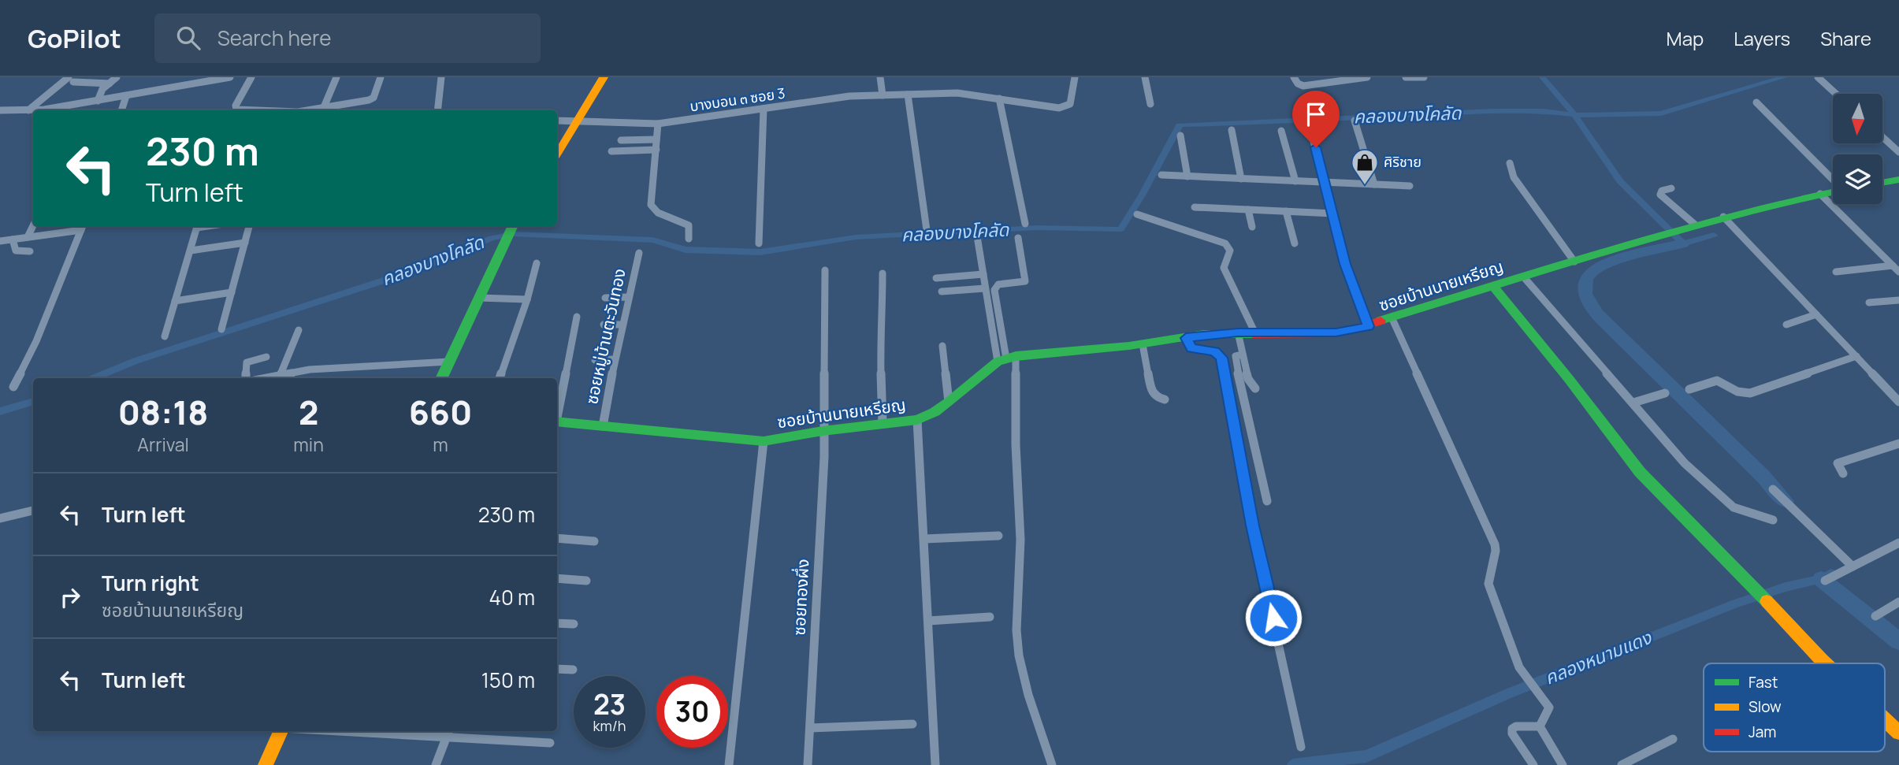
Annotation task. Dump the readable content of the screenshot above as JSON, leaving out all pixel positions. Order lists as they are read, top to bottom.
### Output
{
  "streets": {
    "street": [
      "บางบอน ๓ ซอย 3",
      "ซอยบ้านนายเหรียญ",
      "ซอยหมู่บ้านตะวันทอง",
      "ซอยทองผึ่ง"
    ]
  },
  "crossings": [
    ["ซอยบ้านนายเหรียญ", "ซอยหมู่บ้านตะวันทอง"],
    ["ซอยบ้านนายเหรียญ", "ซอยทองผึ่ง"]
  ],
  "water": ["คลองบางโคลัด", "คลองหนามแดง"],
  "places": {
    "shop": ["ศิริชาย"]
  },
  "legend": ["Fast", "Slow", "Jam"],
  "north": "bottom",
  "page": {
    "header": "GoPilot",
    "search": "Search here",
    "nav": ["Map", "Layers", "Share"],
    "turn": ["230 m", "Turn left"],
    "eta": [
      "08:18",
      "Arrival",
      "2",
      "min",
      "660",
      "m"
    ],
    "list": [
      {
        "name": "Turn left",
        "value": "230 m"
      },
      {
        "name": "Turn right",
        "note": "ซอยบ้านนายเหรียญ",
        "value": "40 m"
      },
      {
        "name": "Turn left",
        "value": "150 m"
      }
    ],
    "speed": "23 km/h",
    "limit": "30"
  }
}
